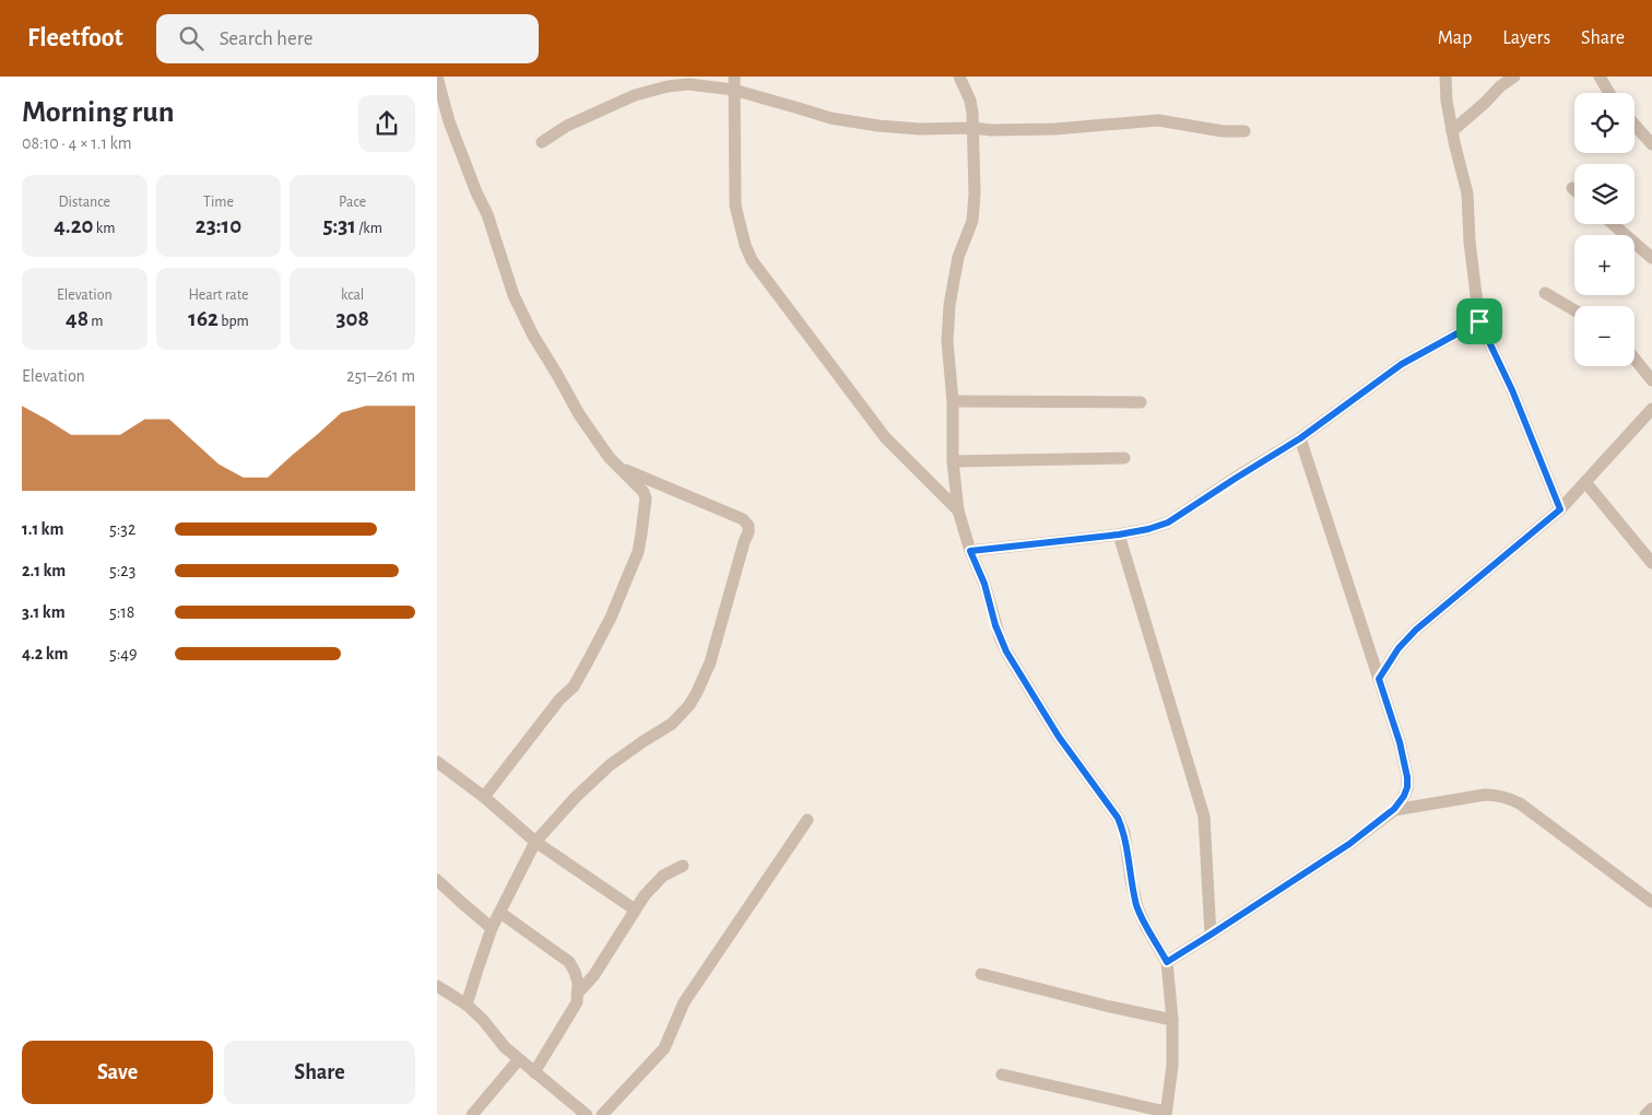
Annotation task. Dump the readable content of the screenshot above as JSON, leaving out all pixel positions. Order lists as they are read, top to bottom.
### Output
{
  "page": {
    "header": "Fleetfoot",
    "search": "Search here",
    "nav": ["Map", "Layers", "Share"],
    "heading": ["Morning run", "08:10 · 4 × 1.1 km"],
    "map_buttons": ["+", "−"],
    "stats": [
      ["Distance", "4.20 km"],
      ["Time", "23:10"],
      ["Pace", "5:31 /km"],
      ["Elevation", "48 m"],
      ["Heart rate", "162 bpm"],
      ["kcal", "308"]
    ],
    "chart": ["Elevation", "251–261 m"],
    "list": [
      {
        "name": "1.1 km",
        "note": "5:32"
      },
      {
        "name": "2.1 km",
        "note": "5:23"
      },
      {
        "name": "3.1 km",
        "note": "5:18"
      },
      {
        "name": "4.2 km",
        "note": "5:49"
      }
    ],
    "buttons": ["Save", "Share"]
  }
}
